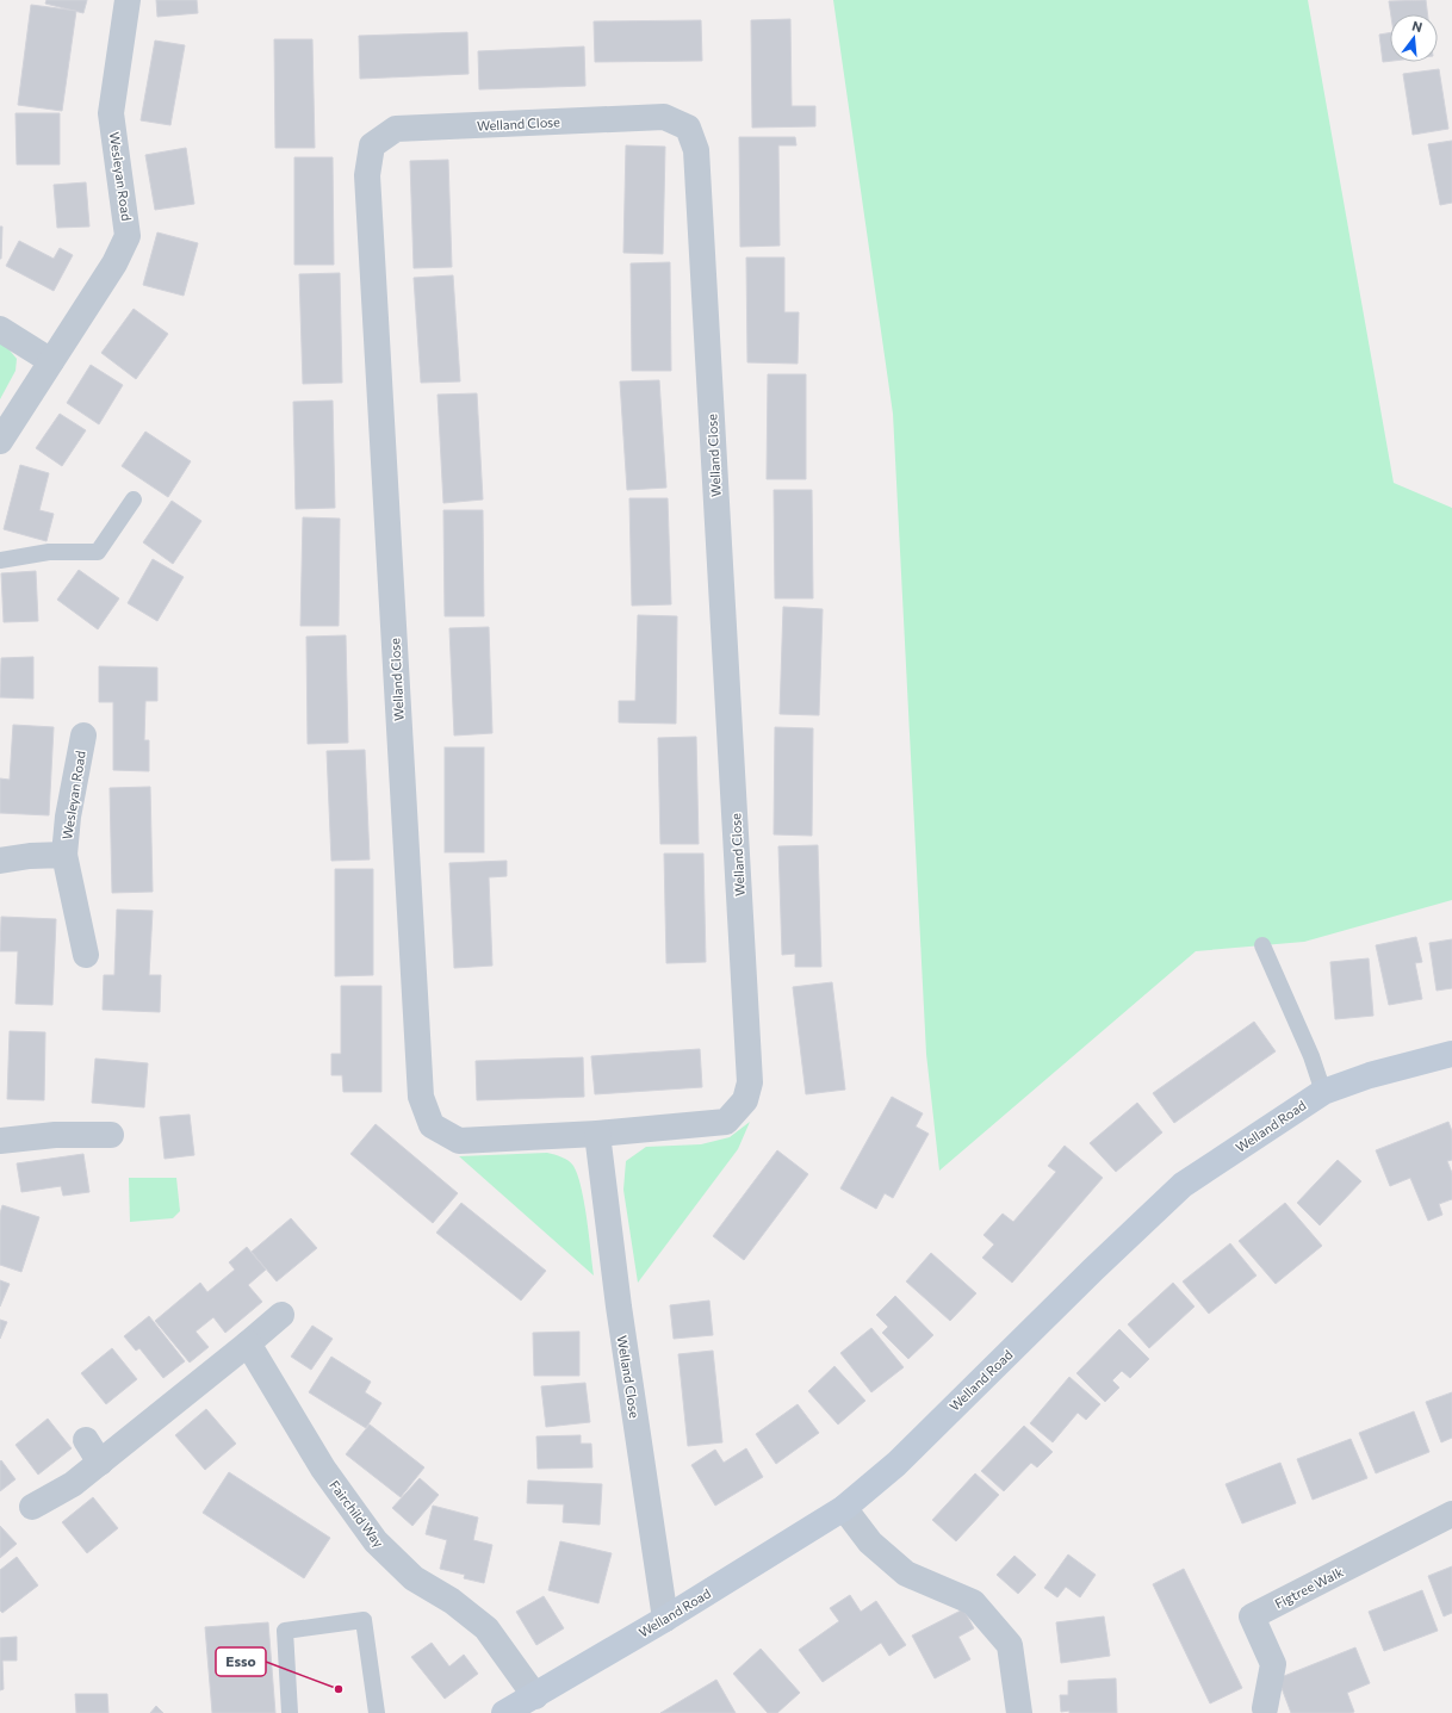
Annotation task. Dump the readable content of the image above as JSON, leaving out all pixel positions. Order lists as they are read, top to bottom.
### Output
{
  "streets": {
    "street": [
      "Welland Close",
      "Wesleyan Road",
      "Welland Road",
      "Fairchild Way",
      "Figtree Walk"
    ]
  },
  "crossings": [
    ["Welland Close", "Welland Road"],
    ["Welland Road", "Fairchild Way"]
  ],
  "places": ["Esso"],
  "north": "top"
}
